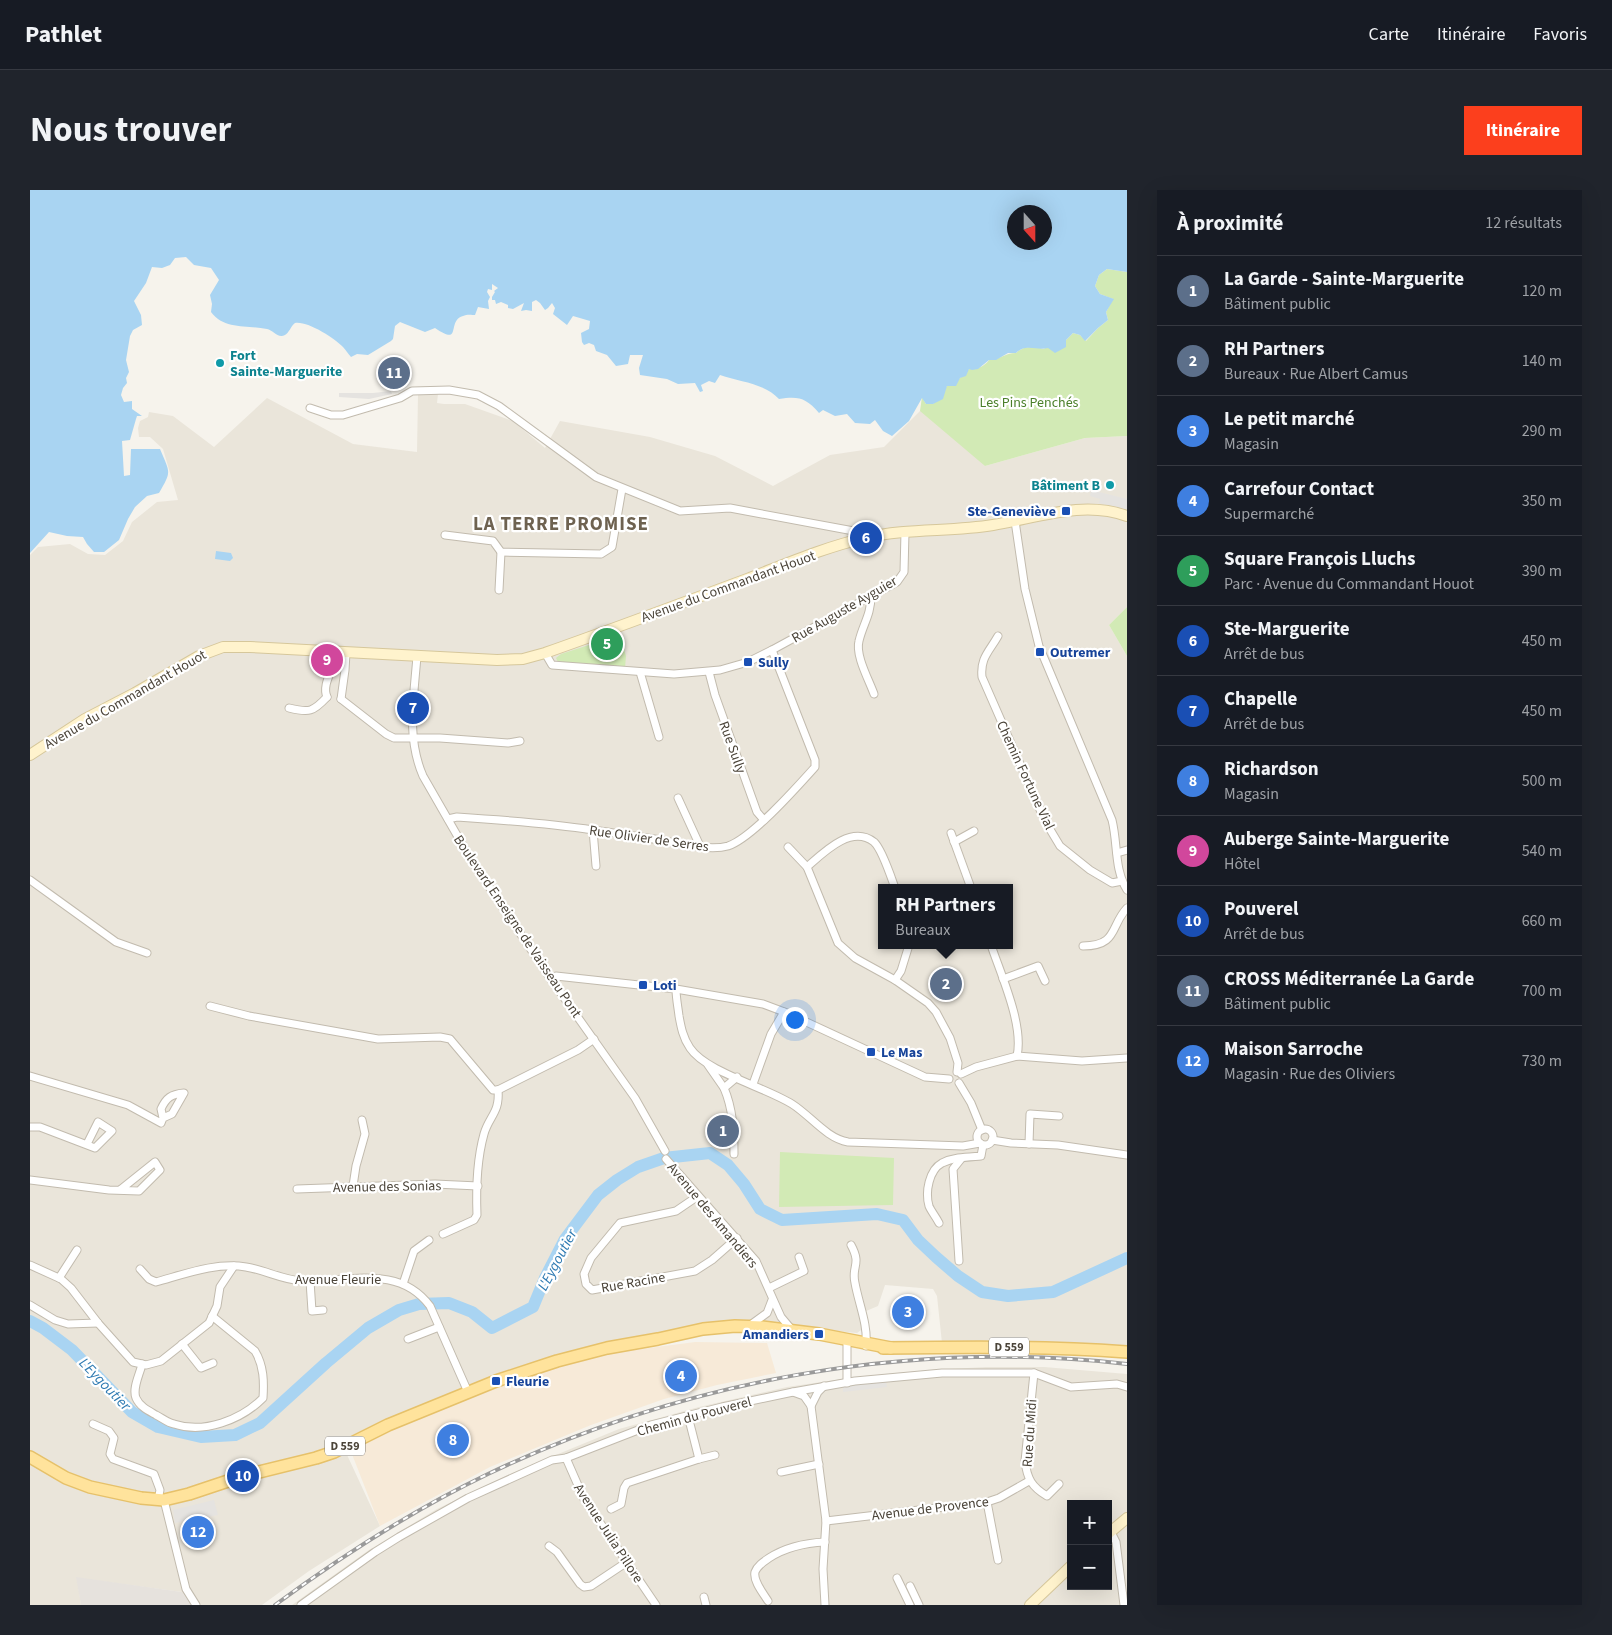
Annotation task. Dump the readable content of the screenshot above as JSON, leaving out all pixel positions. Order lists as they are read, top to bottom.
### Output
{
  "streets": {
    "main road": ["Avenue du Commandant Houot", "D 559"],
    "street": [
      "Rue Auguste Ayguier",
      "Rue Sully",
      "Chemin Fortune Vial",
      "Rue Olivier de Serres",
      "Boulevard Enseigne de Vaisseau Pont",
      "Avenue des Sonias",
      "Avenue des Amandiers",
      "Avenue Fleurie",
      "Rue Racine",
      "Chemin du Pouverel",
      "Rue du Midi",
      "Avenue de Provence",
      "Avenue Julia Pillore"
    ]
  },
  "crossings": [
    ["Avenue du Commandant Houot", "Rue Auguste Ayguier"],
    ["Avenue du Commandant Houot", "Boulevard Enseigne de Vaisseau Pont"],
    ["Rue Auguste Ayguier", "Rue Sully"],
    ["Rue Auguste Ayguier", "Rue Olivier de Serres"],
    ["Rue Sully", "Rue Olivier de Serres"],
    ["Rue Olivier de Serres", "Boulevard Enseigne de Vaisseau Pont"],
    ["Boulevard Enseigne de Vaisseau Pont", "Avenue des Amandiers"],
    ["Avenue des Amandiers", "Rue Racine"],
    ["Avenue des Amandiers", "D 559"],
    ["Avenue Fleurie", "D 559"],
    ["Chemin du Pouverel", "Rue du Midi"],
    ["Chemin du Pouverel", "Avenue Julia Pillore"],
    ["Rue du Midi", "Avenue de Provence"]
  ],
  "districts": ["LA TERRE PROMISE"],
  "water": ["L'Eygoutier"],
  "parks": ["Les Pins Penchés"],
  "places": {
    "other": ["Fort Sainte-Marguerite", "Bâtiment B"],
    "transit": [
      "Ste-Geneviève",
      "Outremer",
      "Sully",
      "Loti",
      "Le Mas",
      "Amandiers",
      "Fleurie"
    ]
  },
  "north": "bottom",
  "page": {
    "header": "Pathlet",
    "nav": ["Carte", "Itinéraire", "Favoris"],
    "title": "Nous trouver",
    "buttons": "Itinéraire",
    "heading": ["À proximité", "12 résultats"],
    "list": [
      {
        "mark": "1",
        "name": "La Garde - Sainte-Marguerite",
        "note": "Bâtiment public",
        "value": "120 m"
      },
      {
        "mark": "2",
        "name": "RH Partners",
        "note": "Bureaux · Rue Albert Camus",
        "value": "140 m"
      },
      {
        "mark": "3",
        "name": "Le petit marché",
        "note": "Magasin",
        "value": "290 m"
      },
      {
        "mark": "4",
        "name": "Carrefour Contact",
        "note": "Supermarché",
        "value": "350 m"
      },
      {
        "mark": "5",
        "name": "Square François Lluchs",
        "note": "Parc · Avenue du Commandant Houot",
        "value": "390 m"
      },
      {
        "mark": "6",
        "name": "Ste-Marguerite",
        "note": "Arrêt de bus",
        "value": "450 m"
      },
      {
        "mark": "7",
        "name": "Chapelle",
        "note": "Arrêt de bus",
        "value": "450 m"
      },
      {
        "mark": "8",
        "name": "Richardson",
        "note": "Magasin",
        "value": "500 m"
      },
      {
        "mark": "9",
        "name": "Auberge Sainte-Marguerite",
        "note": "Hôtel",
        "value": "540 m"
      },
      {
        "mark": "10",
        "name": "Pouverel",
        "note": "Arrêt de bus",
        "value": "660 m"
      },
      {
        "mark": "11",
        "name": "CROSS Méditerranée La Garde",
        "note": "Bâtiment public",
        "value": "700 m"
      },
      {
        "mark": "12",
        "name": "Maison Sarroche",
        "note": "Magasin · Rue des Oliviers",
        "value": "730 m"
      }
    ],
    "pins": [
      "11",
      "6",
      "5",
      "9",
      "7",
      "2",
      "1",
      "3",
      "4",
      "8",
      "10",
      "12"
    ],
    "popup": ["RH Partners", "Bureaux"],
    "map_buttons": ["+", "−"]
  }
}
